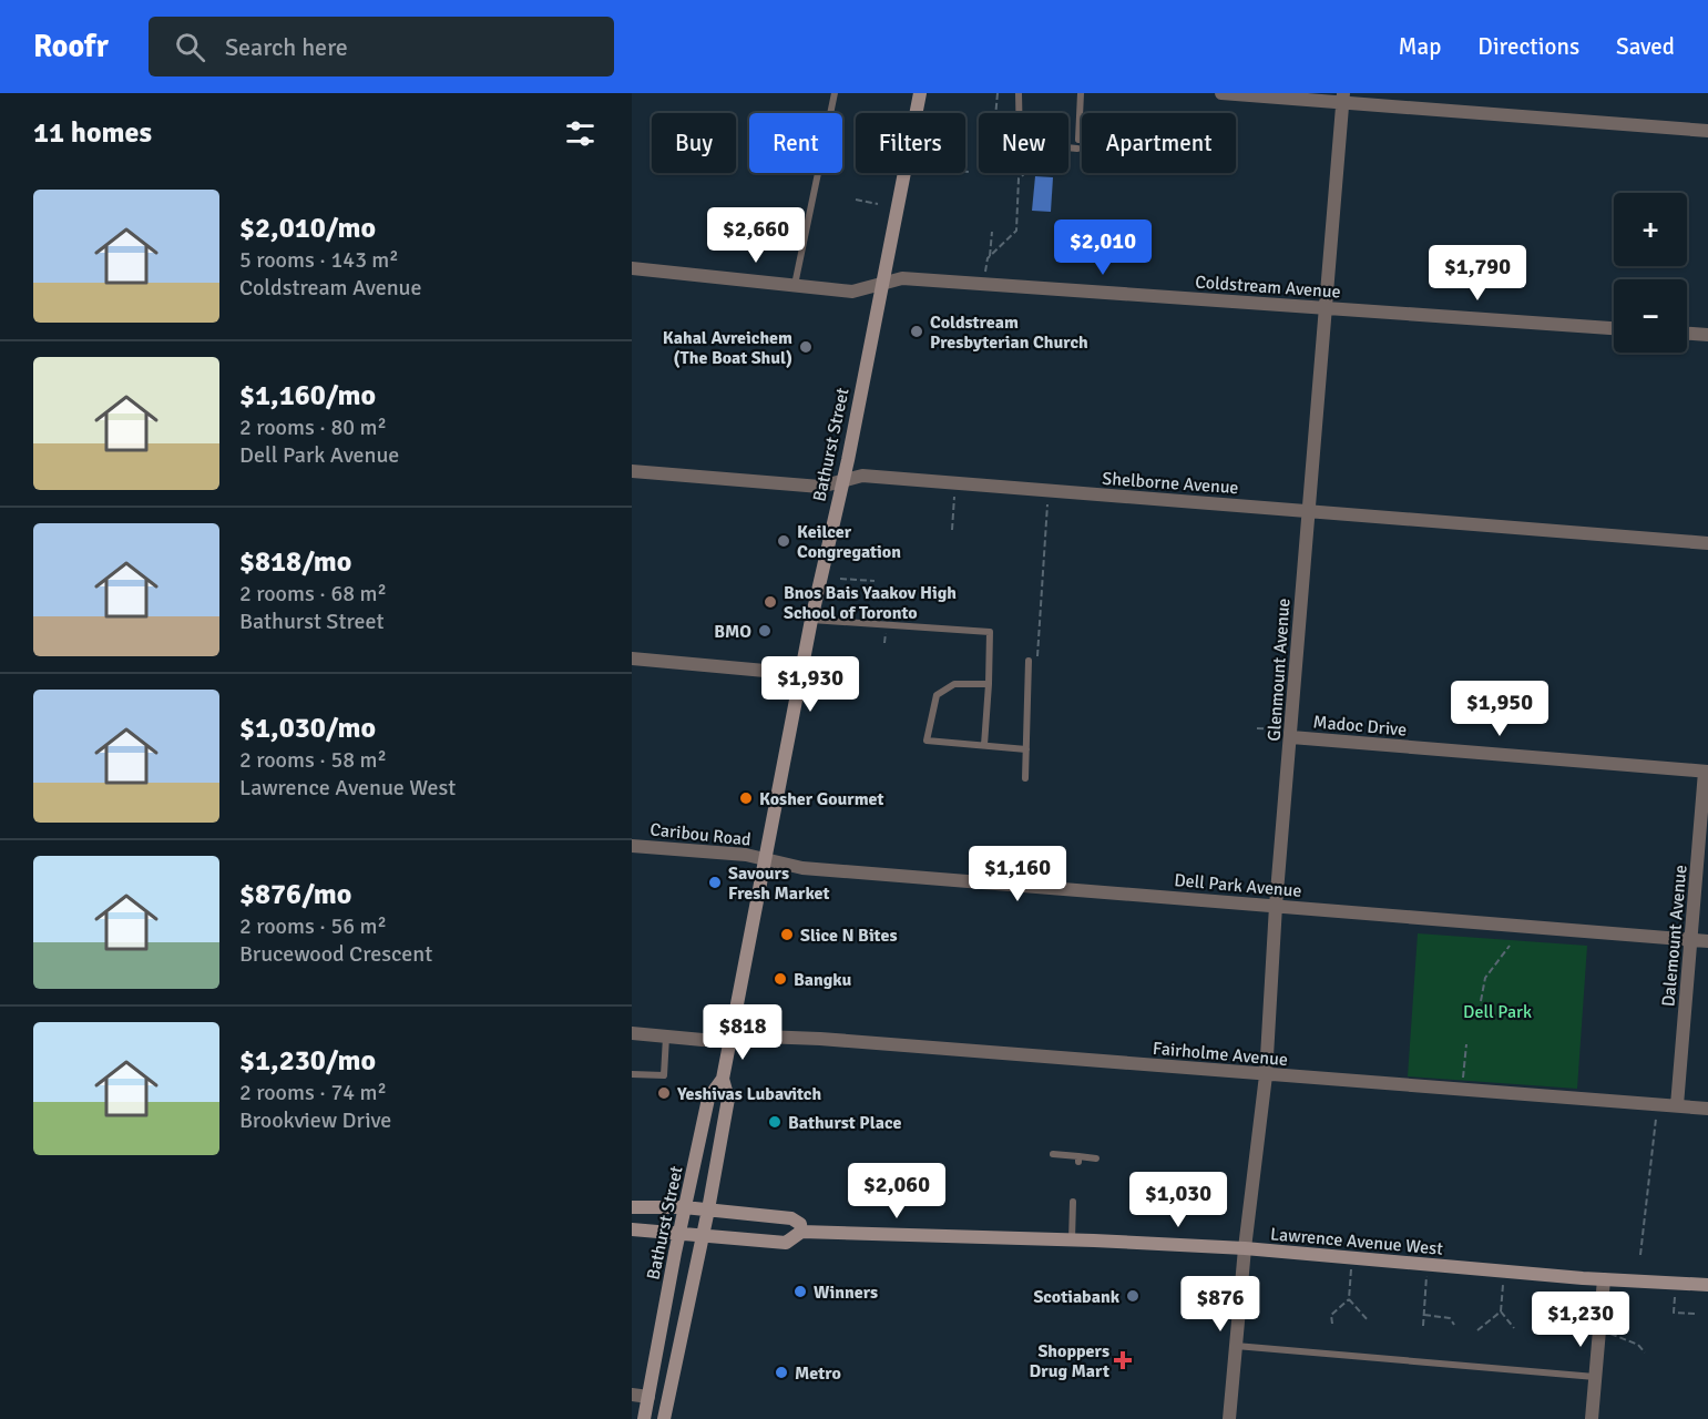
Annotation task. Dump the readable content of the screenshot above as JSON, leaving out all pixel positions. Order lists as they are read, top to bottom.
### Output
{
  "streets": {
    "main road": ["Bathurst Street", "Lawrence Avenue West"],
    "street": [
      "Coldstream Avenue",
      "Shelborne Avenue",
      "Glenmount Avenue",
      "Madoc Drive",
      "Caribou Road",
      "Dell Park Avenue",
      "Dalemount Avenue",
      "Fairholme Avenue"
    ]
  },
  "crossings": [
    ["Coldstream Avenue", "Bathurst Street"],
    ["Coldstream Avenue", "Glenmount Avenue"],
    ["Bathurst Street", "Shelborne Avenue"],
    ["Bathurst Street", "Caribou Road"],
    ["Bathurst Street", "Dell Park Avenue"],
    ["Bathurst Street", "Fairholme Avenue"],
    ["Bathurst Street", "Lawrence Avenue West"],
    ["Shelborne Avenue", "Glenmount Avenue"],
    ["Glenmount Avenue", "Madoc Drive"],
    ["Glenmount Avenue", "Dell Park Avenue"],
    ["Glenmount Avenue", "Fairholme Avenue"],
    ["Glenmount Avenue", "Lawrence Avenue West"],
    ["Madoc Drive", "Dalemount Avenue"],
    ["Caribou Road", "Dell Park Avenue"],
    ["Dell Park Avenue", "Dalemount Avenue"],
    ["Dalemount Avenue", "Fairholme Avenue"]
  ],
  "parks": ["Dell Park"],
  "places": {
    "other": [
      "Coldstream Presbyterian Church",
      "Kahal Avreichem (The Boat Shul)",
      "Keilcer Congregation",
      "Bnos Bais Yaakov High School of Toronto",
      "BMO",
      "Kosher Gourmet",
      "Savours Fresh Market",
      "Slice N Bites",
      "Bangku",
      "Yeshivas Lubavitch",
      "Bathurst Place",
      "Winners",
      "Scotiabank",
      "Metro"
    ],
    "health": ["Shoppers Drug Mart"]
  },
  "page": {
    "header": "Roofr",
    "search": "Search here",
    "nav": ["Map", "Directions", "Saved"],
    "heading": "11 homes",
    "chip": [
      "Buy",
      "Rent",
      "Filters",
      "New",
      "Apartment"
    ],
    "list": [
      {
        "name": "$2,010/mo",
        "note": "5 rooms · 143 m² · Coldstream Avenue"
      },
      {
        "name": "$1,160/mo",
        "note": "2 rooms · 80 m² · Dell Park Avenue"
      },
      {
        "name": "$818/mo",
        "note": "2 rooms · 68 m² · Bathurst Street"
      },
      {
        "name": "$1,030/mo",
        "note": "2 rooms · 58 m² · Lawrence Avenue West"
      },
      {
        "name": "$876/mo",
        "note": "2 rooms · 56 m² · Brucewood Crescent"
      },
      {
        "name": "$1,230/mo",
        "note": "2 rooms · 74 m² · Brookview Drive"
      }
    ],
    "map_buttons": ["+", "−"],
    "price": [
      "$2,660",
      "$2,010",
      "$1,790",
      "$1,930",
      "$1,950",
      "$1,160",
      "$818",
      "$2,060",
      "$1,030",
      "$876",
      "$1,230"
    ]
  }
}
